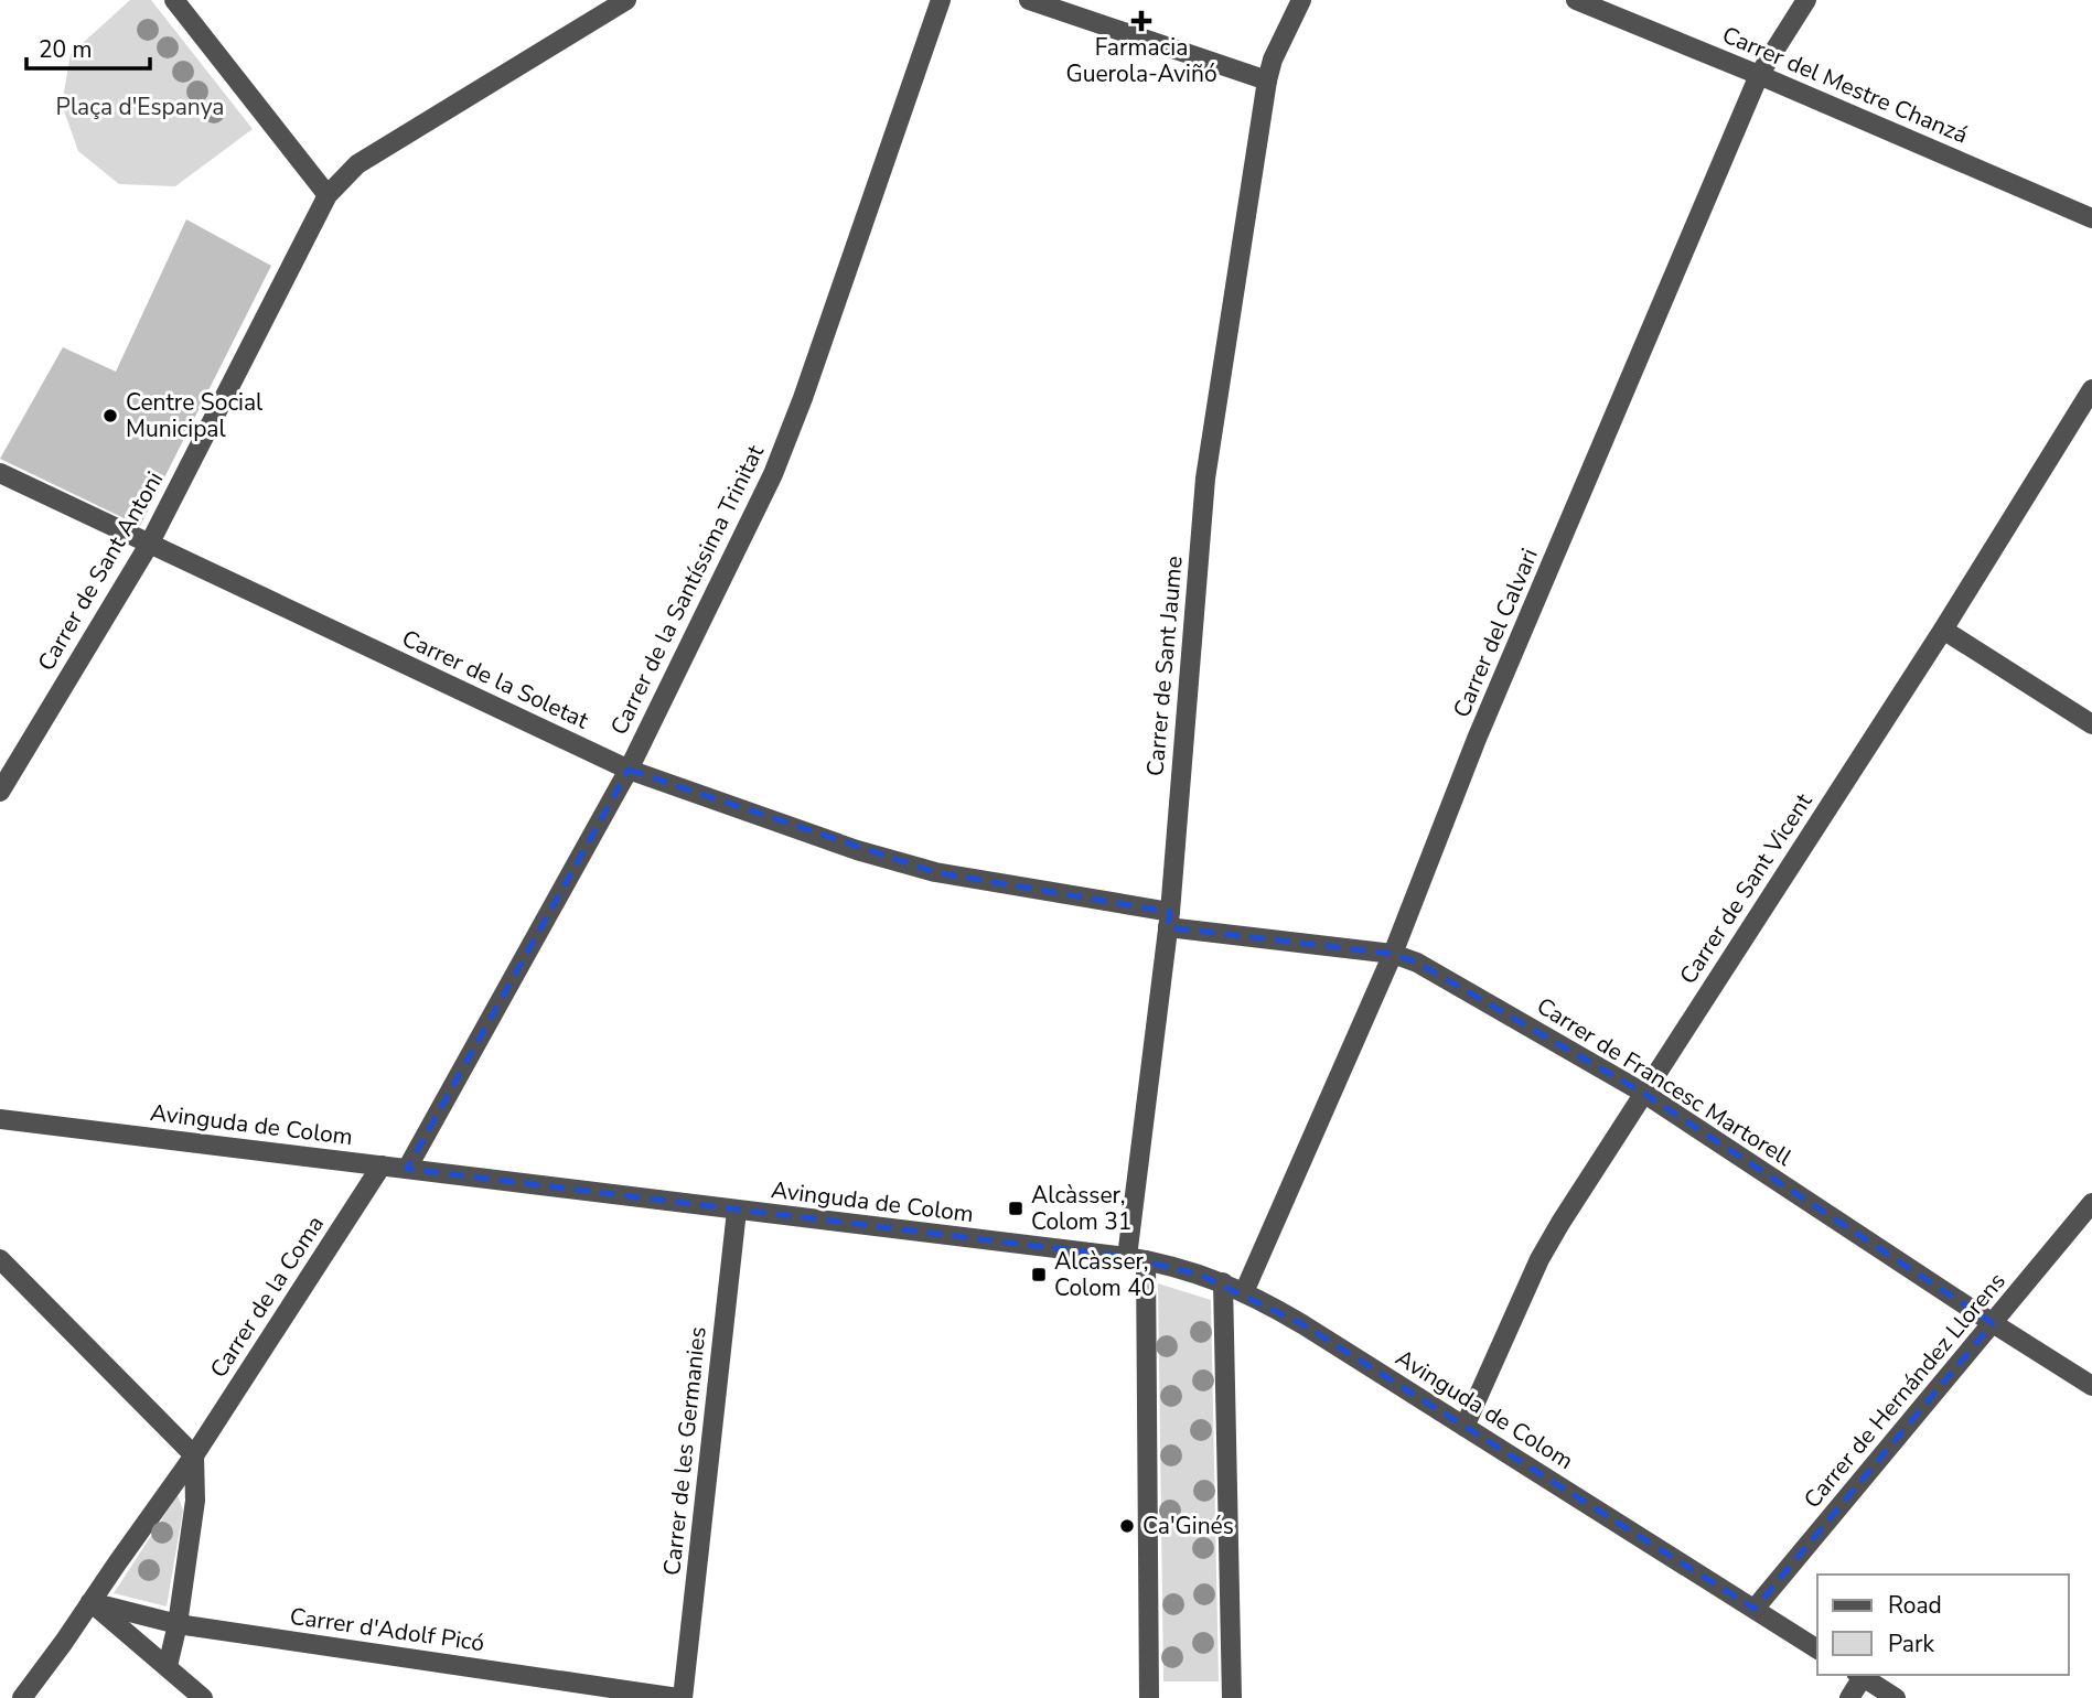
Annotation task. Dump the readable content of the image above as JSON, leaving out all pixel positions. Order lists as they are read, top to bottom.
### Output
{
  "streets": {
    "street": [
      "Carrer del Mestre Chanzá",
      "Carrer de Sant Antoni",
      "Carrer de la Santíssima Trinitat",
      "Carrer del Calvari",
      "Carrer de Sant Jaume",
      "Carrer de la Soletat",
      "Carrer de Sant Vicent",
      "Carrer de Francesc Martorell",
      "Avinguda de Colom",
      "Carrer de la Coma",
      "Carrer de Hernández Llorens",
      "Carrer de les Germanies",
      "Carrer d'Adolf Picó"
    ]
  },
  "crossings": [
    ["Carrer del Mestre Chanzá", "Carrer del Calvari"],
    ["Carrer de Sant Antoni", "Carrer de la Soletat"],
    ["Carrer de la Santíssima Trinitat", "Carrer de la Soletat"],
    ["Carrer de la Santíssima Trinitat", "Avinguda de Colom"],
    ["Carrer del Calvari", "Carrer de Francesc Martorell"],
    ["Carrer del Calvari", "Avinguda de Colom"],
    ["Carrer de Sant Jaume", "Carrer de la Soletat"],
    ["Carrer de Sant Jaume", "Carrer de Francesc Martorell"],
    ["Carrer de Sant Jaume", "Avinguda de Colom"],
    ["Carrer de la Soletat", "Carrer de Francesc Martorell"],
    ["Carrer de Sant Vicent", "Carrer de Francesc Martorell"],
    ["Carrer de Sant Vicent", "Avinguda de Colom"],
    ["Carrer de Francesc Martorell", "Carrer de Hernández Llorens"],
    ["Avinguda de Colom", "Carrer de la Coma"],
    ["Avinguda de Colom", "Carrer de Hernández Llorens"],
    ["Avinguda de Colom", "Carrer de les Germanies"],
    ["Carrer de la Coma", "Carrer d'Adolf Picó"],
    ["Carrer de les Germanies", "Carrer d'Adolf Picó"]
  ],
  "parks": ["Plaça d'Espanya"],
  "places": {
    "health": ["Farmacia Guerola-Aviñó"],
    "other": ["Centre Social Municipal", "Ca'Ginés"],
    "transit": ["Alcàsser, Colom 31", "Alcàsser, Colom 40"]
  },
  "legend": ["Road", "Park"],
  "scale_bar": "20 m"
}
